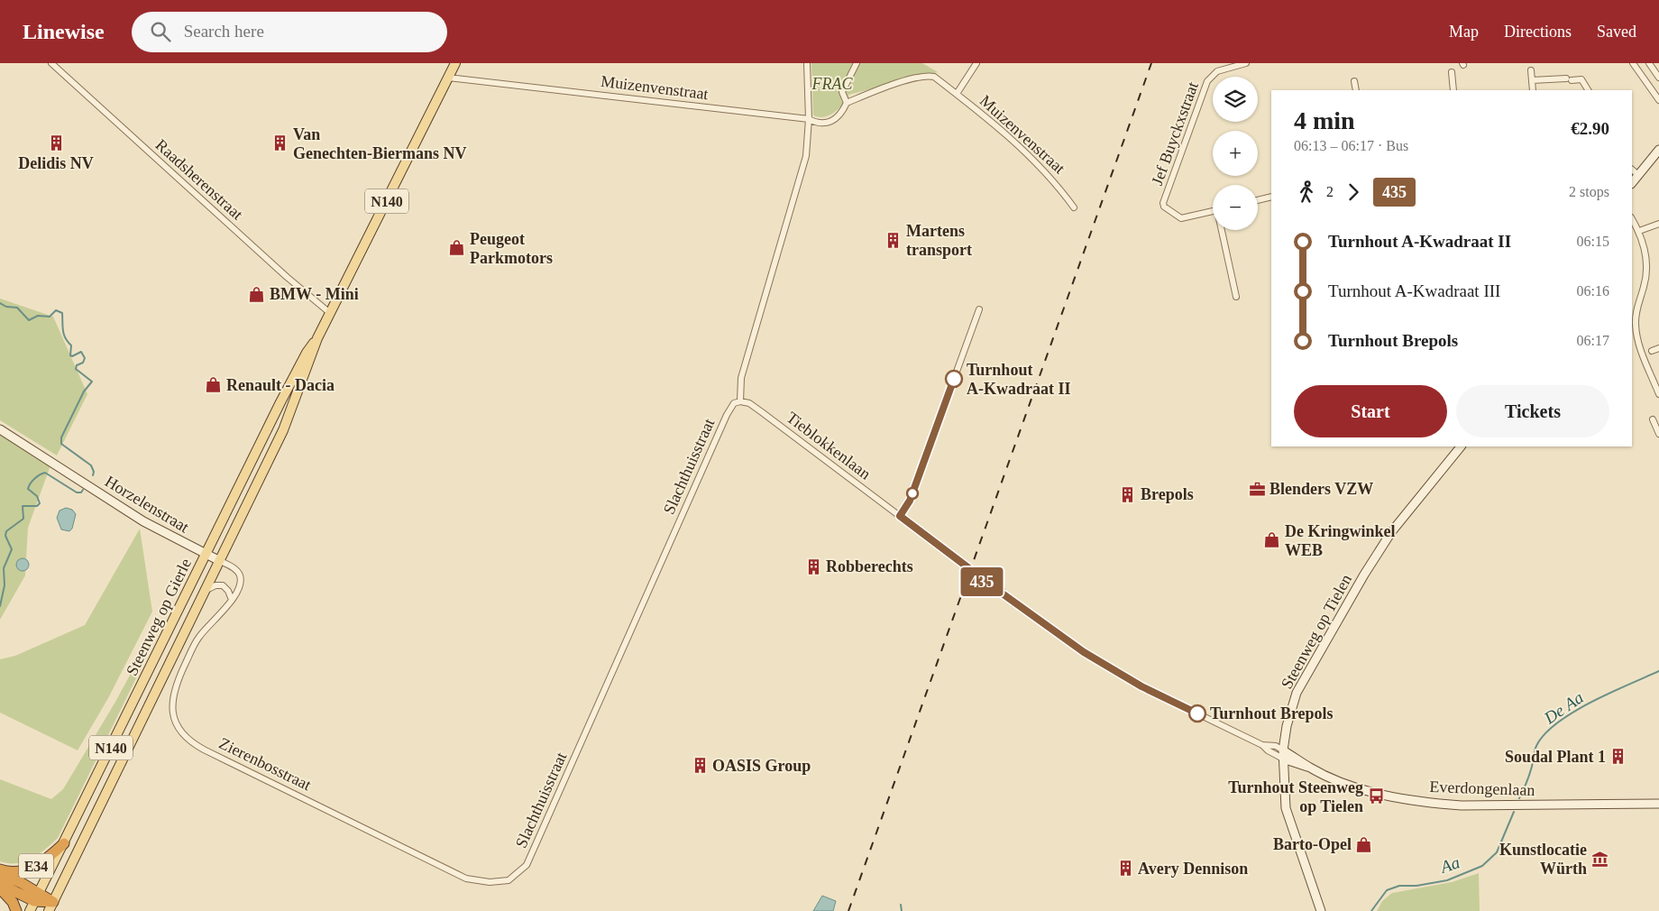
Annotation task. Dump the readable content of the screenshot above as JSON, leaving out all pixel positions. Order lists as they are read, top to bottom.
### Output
{
  "streets": {
    "highway": ["E34"],
    "main road": ["N140", "Steenweg op Gierle"],
    "street": [
      "Muizenvenstraat",
      "Jef Buyckxstraat",
      "Raadsherenstraat",
      "Tieblokkenlaan",
      "Slachthuisstraat",
      "Horzelenstraat",
      "Steenweg op Tielen",
      "Zierenbosstraat",
      "Everdongenlaan"
    ]
  },
  "crossings": [
    ["Muizenvenstraat", "Steenweg op Gierle"],
    ["Raadsherenstraat", "Steenweg op Gierle"],
    ["Tieblokkenlaan", "Slachthuisstraat"],
    ["Tieblokkenlaan", "Steenweg op Tielen"],
    ["Tieblokkenlaan", "Everdongenlaan"],
    ["Slachthuisstraat", "Zierenbosstraat"],
    ["Horzelenstraat", "Steenweg op Gierle"],
    ["Horzelenstraat", "Zierenbosstraat"],
    ["Steenweg op Gierle", "Zierenbosstraat"],
    ["Steenweg op Gierle", "E34"],
    ["Steenweg op Tielen", "Everdongenlaan"]
  ],
  "water": ["De Aa", "Aa"],
  "parks": ["FRAC"],
  "places": {
    "building": [
      "Delidis NV",
      "Van Genechten-Biermans NV",
      "Martens transport",
      "Brepols",
      "Robberechts",
      "Soudal Plant 1",
      "OASIS Group",
      "Avery Dennison"
    ],
    "shop": [
      "Peugeot Parkmotors",
      "BMW - Mini",
      "Renault - Dacia",
      "De Kringwinkel WEB",
      "Barto-Opel"
    ],
    "other": ["Turnhout A-Kwadraat II", "Turnhout Brepols"],
    "office": ["Blenders VZW"],
    "bus stop": ["Turnhout Steenweg op Tielen"],
    "museum": ["Kunstlocatie Würth"]
  },
  "lines": ["bus line 435"],
  "page": {
    "header": "Linewise",
    "search": "Search here",
    "nav": ["Map", "Directions", "Saved"],
    "on_map": "435",
    "map_buttons": ["+", "−"],
    "heading": ["4 min", "06:13 – 06:17 · Bus", "€2.90"],
    "legs": ["2", "435", "2 stops"],
    "list": [
      {
        "name": "Turnhout A-Kwadraat II",
        "value": "06:15"
      },
      {
        "name": "Turnhout A-Kwadraat III",
        "value": "06:16"
      },
      {
        "name": "Turnhout Brepols",
        "value": "06:17"
      }
    ],
    "buttons": ["Start", "Tickets"]
  }
}
